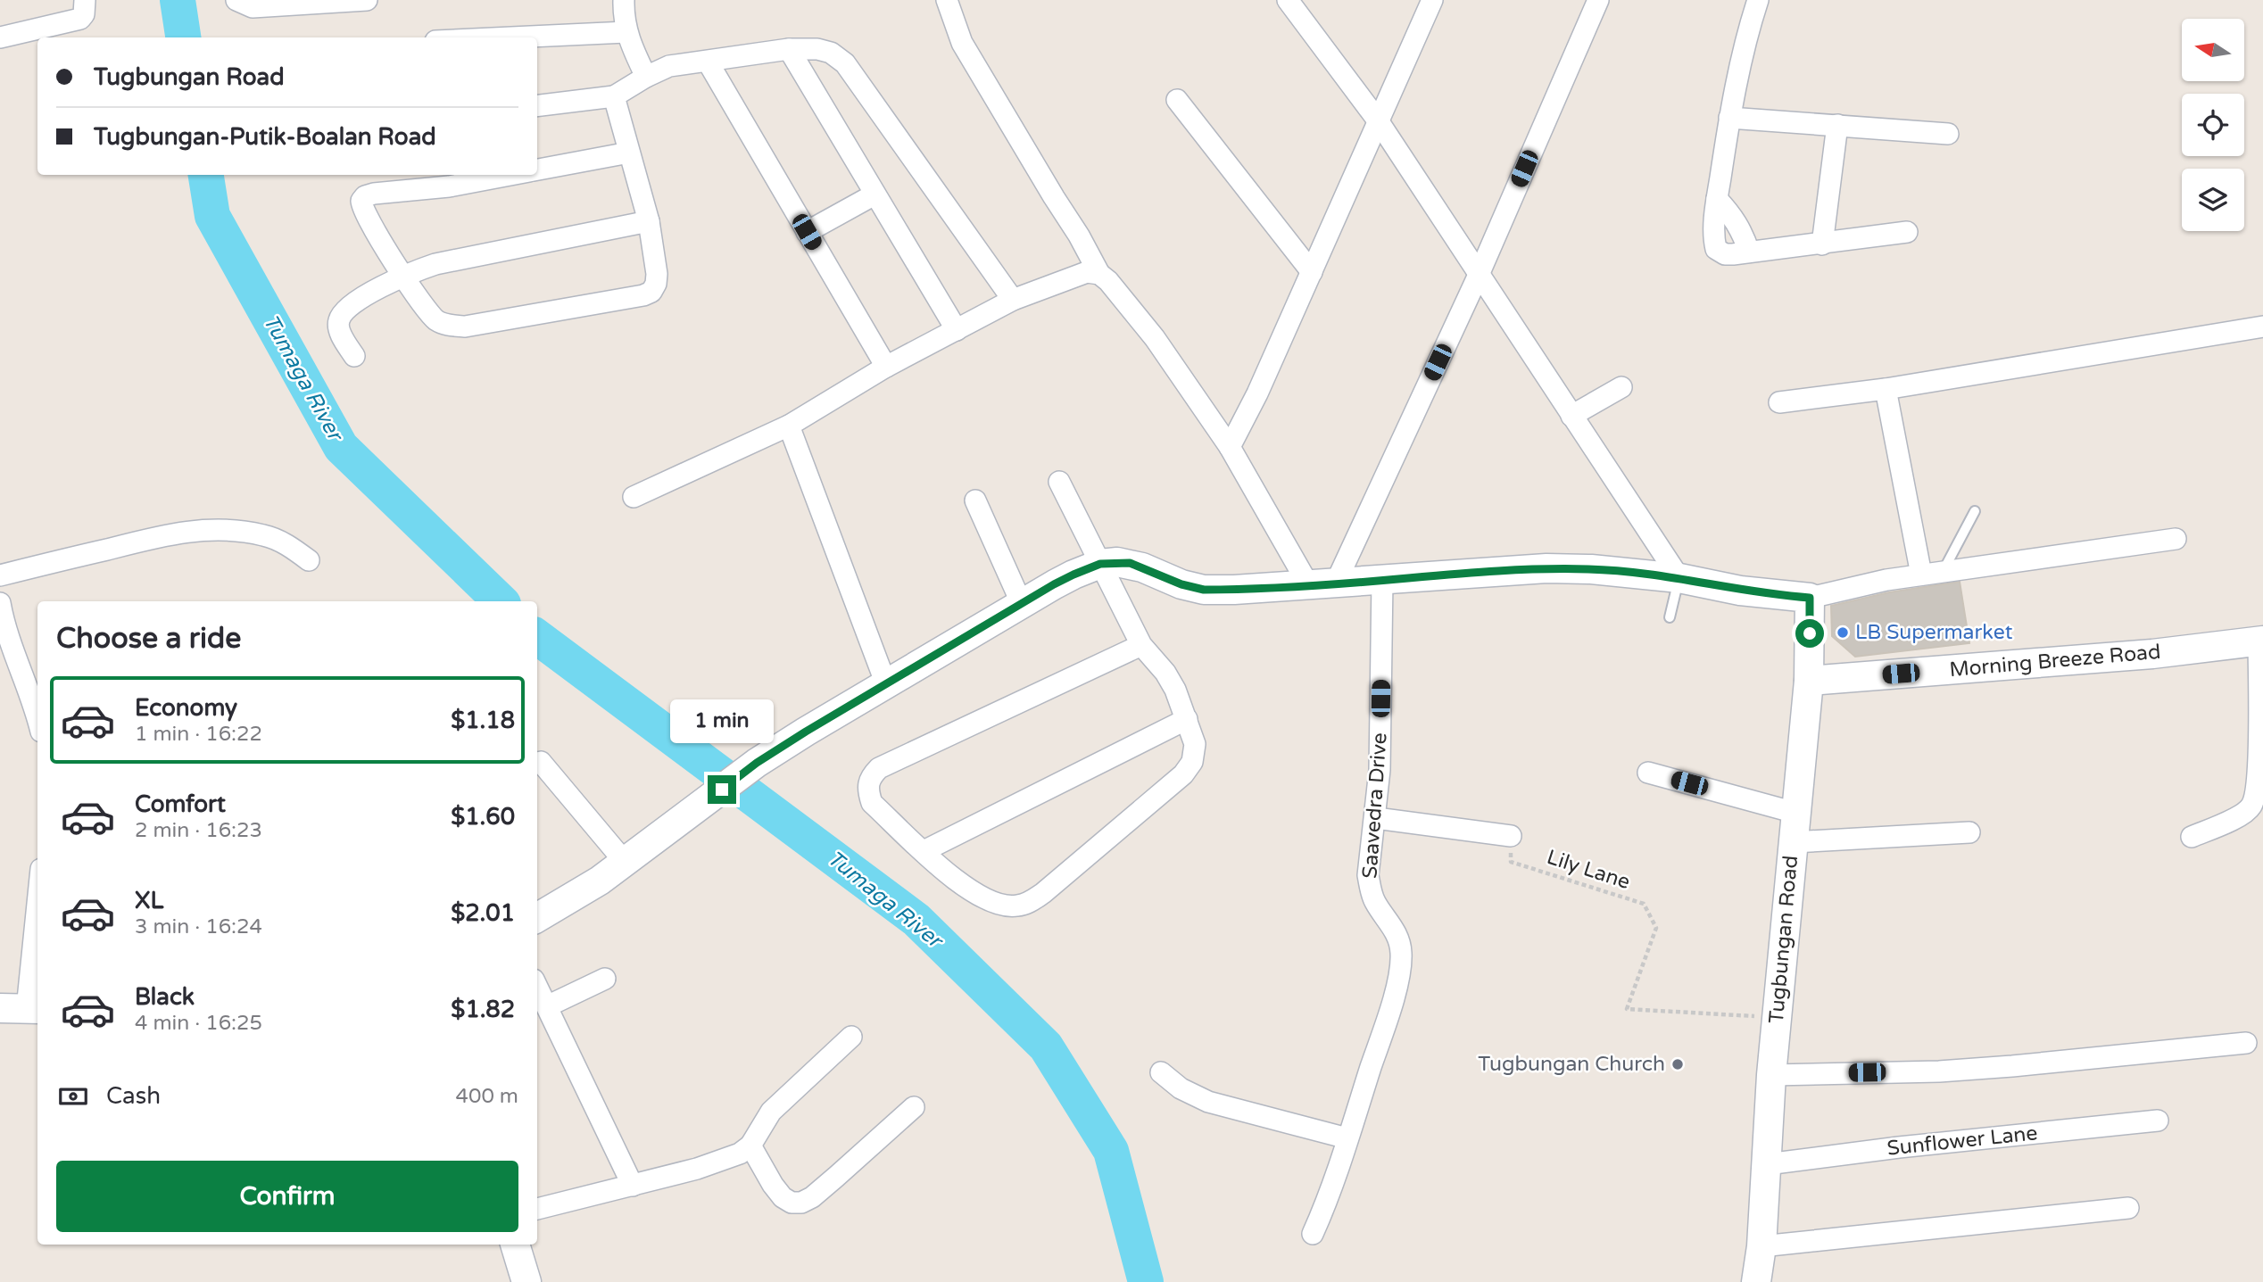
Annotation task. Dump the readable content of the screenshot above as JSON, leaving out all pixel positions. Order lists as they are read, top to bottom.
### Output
{
  "streets": {
    "main road": ["Morning Breeze Road", "Tugbungan Road"],
    "street": ["Saavedra Drive", "Sunflower Lane"],
    "path": ["Lily Lane"]
  },
  "crossings": [
    ["Morning Breeze Road", "Tugbungan Road"],
    ["Lily Lane", "Tugbungan Road"],
    ["Tugbungan Road", "Sunflower Lane"]
  ],
  "water": ["Tumaga River"],
  "places": ["LB Supermarket", "Tugbungan Church"],
  "north": "left",
  "page": {
    "banner": ["Tugbungan Road", "Tugbungan-Putik-Boalan Road"],
    "heading": "Choose a ride",
    "list": [
      {
        "name": "Economy",
        "note": "1 min · 16:22",
        "value": "$1.18"
      },
      {
        "name": "Comfort",
        "note": "2 min · 16:23",
        "value": "$1.60"
      },
      {
        "name": "XL",
        "note": "3 min · 16:24",
        "value": "$2.01"
      },
      {
        "name": "Black",
        "note": "4 min · 16:25",
        "value": "$1.82"
      }
    ],
    "bubble": "1 min",
    "pay": ["Cash", "400 m"],
    "buttons": "Confirm"
  }
}
